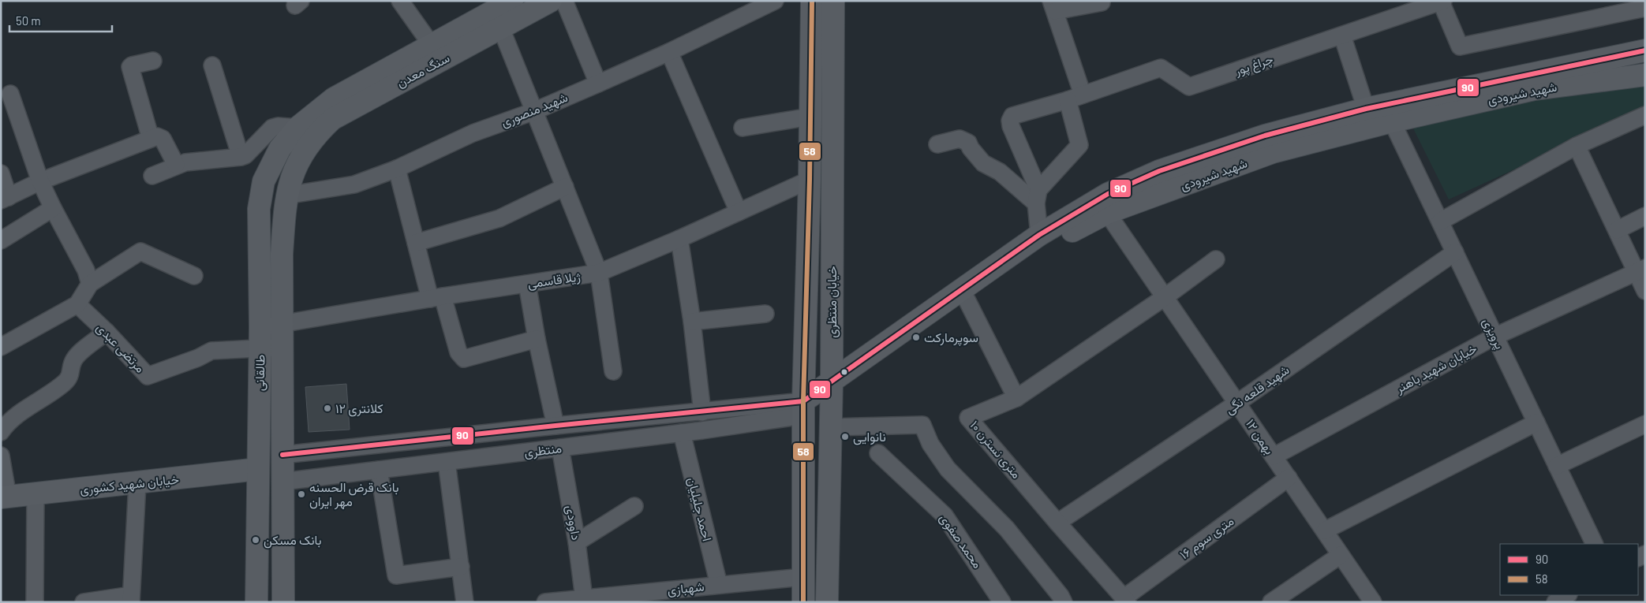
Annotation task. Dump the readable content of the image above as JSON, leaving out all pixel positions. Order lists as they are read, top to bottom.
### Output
{
  "streets": {
    "main road": [
      "سنگ معدن",
      "شهید شیرودی",
      "خیابان منتظری",
      "طالقانی",
      "خیابان شهید کشوری"
    ],
    "street": [
      "چراغ پور",
      "شهید منصوری",
      "ژیلا قاسمی",
      "پرویزی",
      "مرتضی عبدی",
      "خیابان شهید باهنر",
      "شهید قلعه نگی",
      "۱۲ بهمن",
      "۱۰ متری نسترن",
      "منتظری",
      "احمد جلیلیان",
      "داوودی",
      "۱۶ متری سوم",
      "محمد صفوی",
      "شهبازی"
    ]
  },
  "crossings": [
    ["سنگ معدن", "طالقانی"],
    ["شهید شیرودی", "خیابان منتظری"],
    ["شهید شیرودی", "پرویزی"],
    ["شهید شیرودی", "۱۲ بهمن"],
    ["شهید منصوری", "طالقانی"],
    ["ژیلا قاسمی", "خیابان منتظری"],
    ["ژیلا قاسمی", "طالقانی"],
    ["خیابان منتظری", "منتظری"],
    ["خیابان منتظری", "شهبازی"],
    ["پرویزی", "خیابان شهید باهنر"],
    ["پرویزی", "شهید قلعه نگی"],
    ["مرتضی عبدی", "طالقانی"],
    ["خیابان شهید باهنر", "۱۲ بهمن"],
    ["طالقانی", "منتظری"],
    ["طالقانی", "خیابان شهید کشوری"],
    ["شهید قلعه نگی", "۱۲ بهمن"],
    ["شهید قلعه نگی", "۱۰ متری نسترن"],
    ["۱۲ بهمن", "۱۰ متری نسترن"],
    ["۱۲ بهمن", "۱۶ متری سوم"],
    ["۱۰ متری نسترن", "۱۶ متری سوم"],
    ["منتظری", "احمد جلیلیان"],
    ["منتظری", "داوودی"],
    ["احمد جلیلیان", "شهبازی"],
    ["داوودی", "شهبازی"]
  ],
  "places": [
    "سوپرمارکت",
    "کلانتری ۱۲",
    "نانوایی",
    "بانک قرض الحسنه مهر ایران",
    "بانک مسکن"
  ],
  "lines": ["transit line 58", "transit line 90"],
  "legend": ["90", "58"],
  "scale_bar": "50 m"
}
